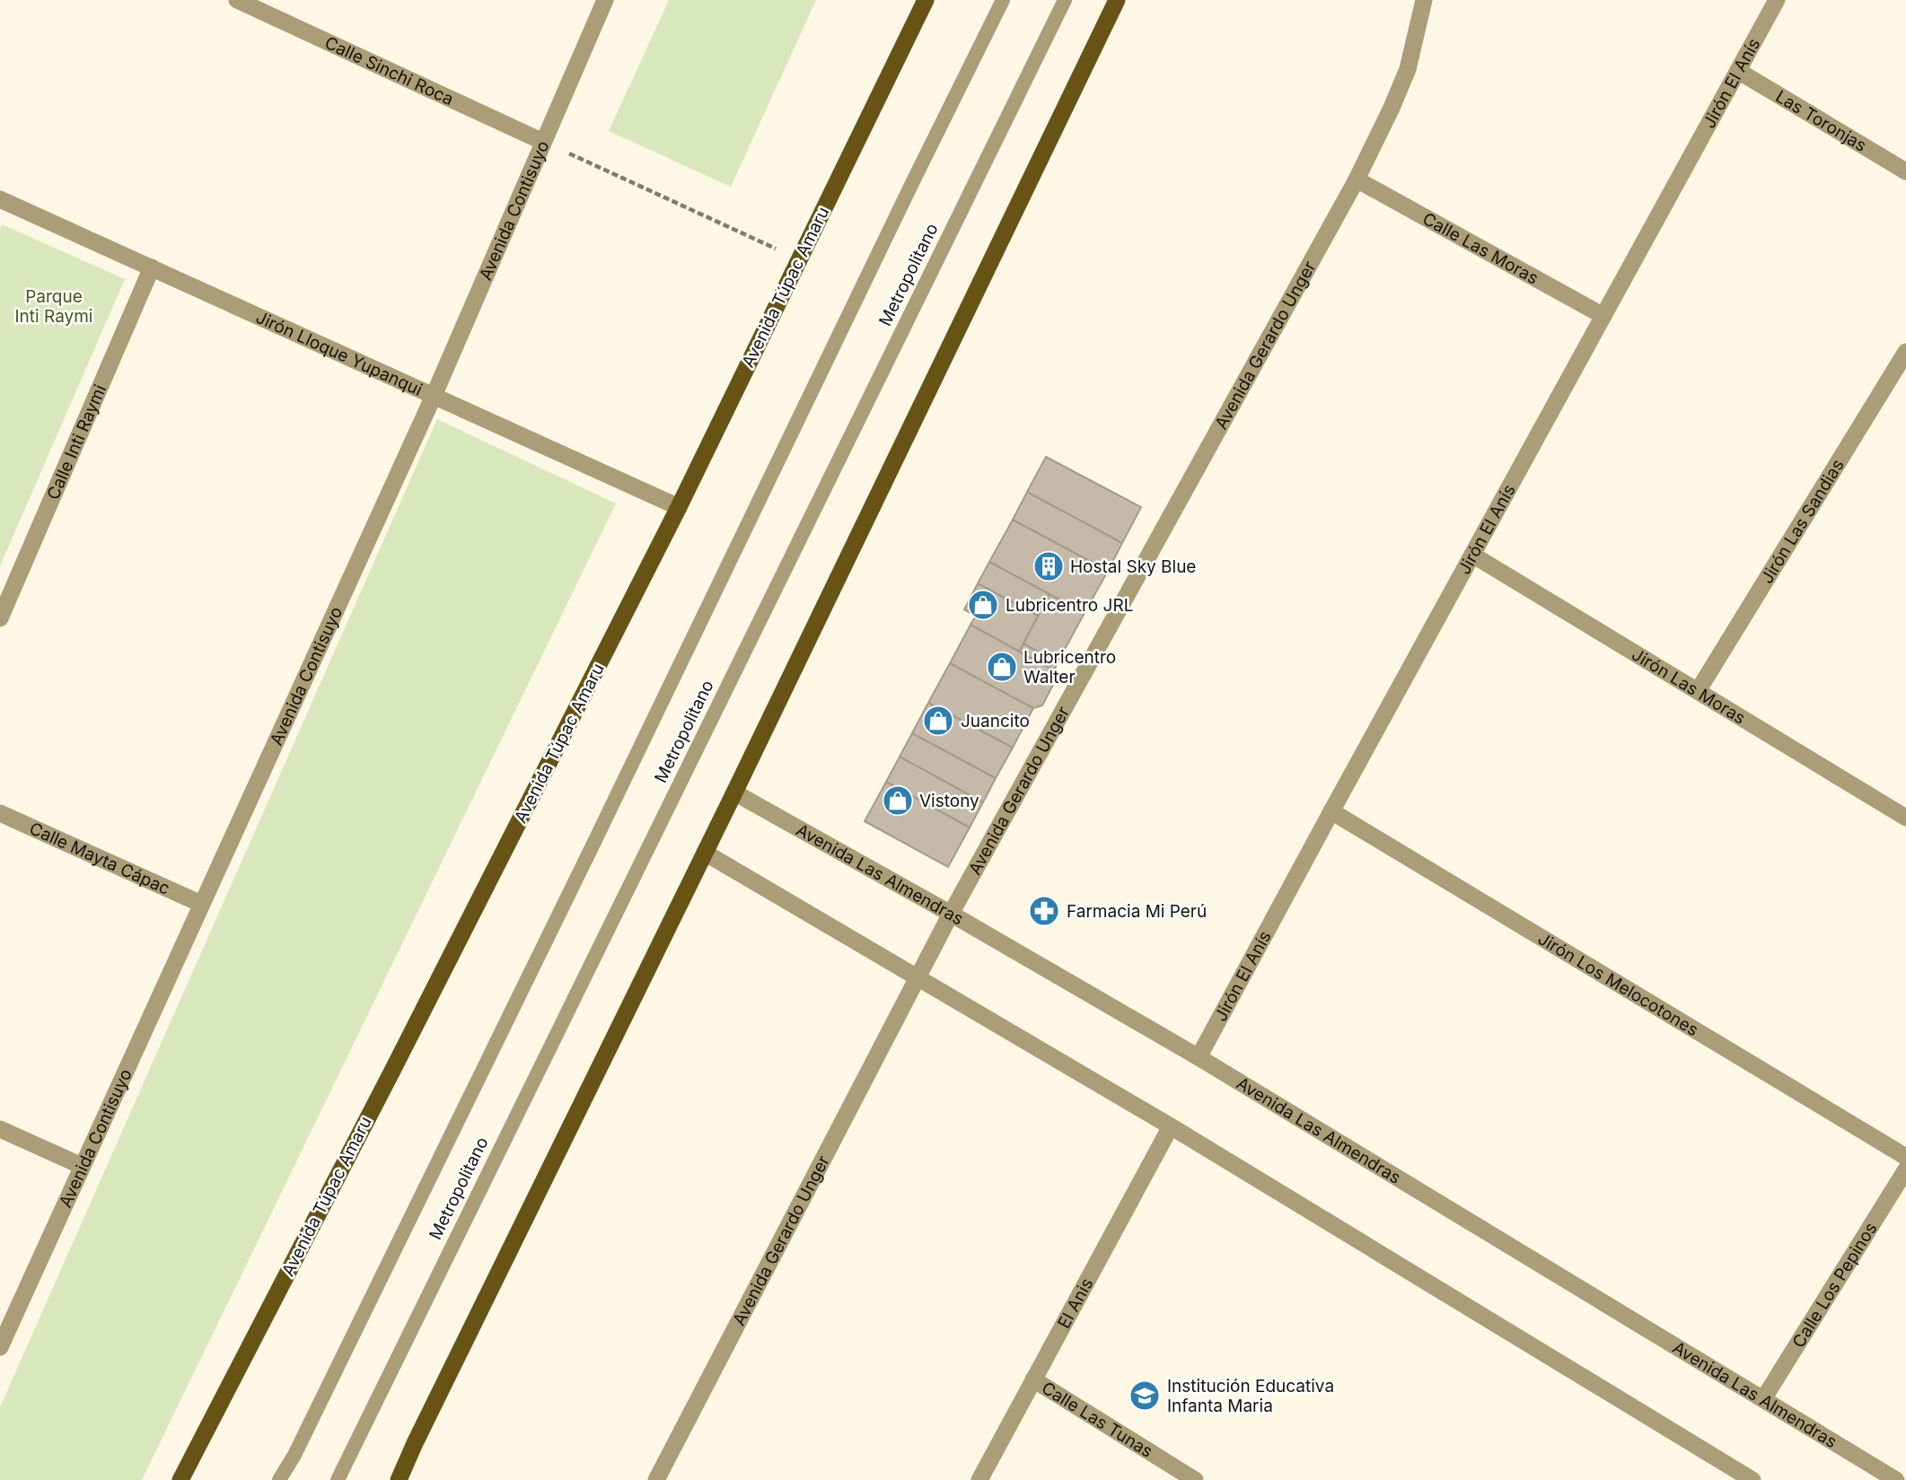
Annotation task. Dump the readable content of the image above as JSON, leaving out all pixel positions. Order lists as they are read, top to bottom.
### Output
{
  "streets": {
    "main road": ["Avenida Túpac Amaru"],
    "street": [
      "Calle Sinchi Roca",
      "Jirón El Anís",
      "Las Toronjas",
      "Avenida Contisuyo",
      "Calle Las Moras",
      "Avenida Gerardo Unger",
      "Jirón Lloque Yupanqui",
      "Calle Inti Raymi",
      "Jirón Las Sandias",
      "Jirón Las Moras",
      "Calle Mayta Cápac",
      "Avenida Las Almendras",
      "Jirón Los Melocotones",
      "Calle Los Pepinos",
      "El Anis",
      "Calle Las Tunas"
    ],
    "lane": ["Metropolitano"]
  },
  "crossings": [
    ["Calle Sinchi Roca", "Avenida Contisuyo"],
    ["Jirón El Anís", "Las Toronjas"],
    ["Jirón El Anís", "Calle Las Moras"],
    ["Jirón El Anís", "Jirón Las Moras"],
    ["Jirón El Anís", "Avenida Las Almendras"],
    ["Jirón El Anís", "Jirón Los Melocotones"],
    ["Avenida Contisuyo", "Jirón Lloque Yupanqui"],
    ["Avenida Contisuyo", "Calle Mayta Cápac"],
    ["Calle Las Moras", "Avenida Gerardo Unger"],
    ["Avenida Túpac Amaru", "Jirón Lloque Yupanqui"],
    ["Avenida Gerardo Unger", "Avenida Las Almendras"],
    ["Jirón Lloque Yupanqui", "Calle Inti Raymi"],
    ["Jirón Las Sandias", "Jirón Las Moras"],
    ["Avenida Las Almendras", "Calle Los Pepinos"],
    ["El Anis", "Calle Las Tunas"]
  ],
  "parks": ["Parque Inti Raymi"],
  "places": {
    "building": ["Hostal Sky Blue"],
    "shop": [
      "Lubricentro JRL",
      "Lubricentro Walter",
      "Juancito",
      "Vistony"
    ],
    "pharmacy": ["Farmacia Mi Perú"],
    "school or university": ["Institución Educativa Infanta Maria"]
  }
}
